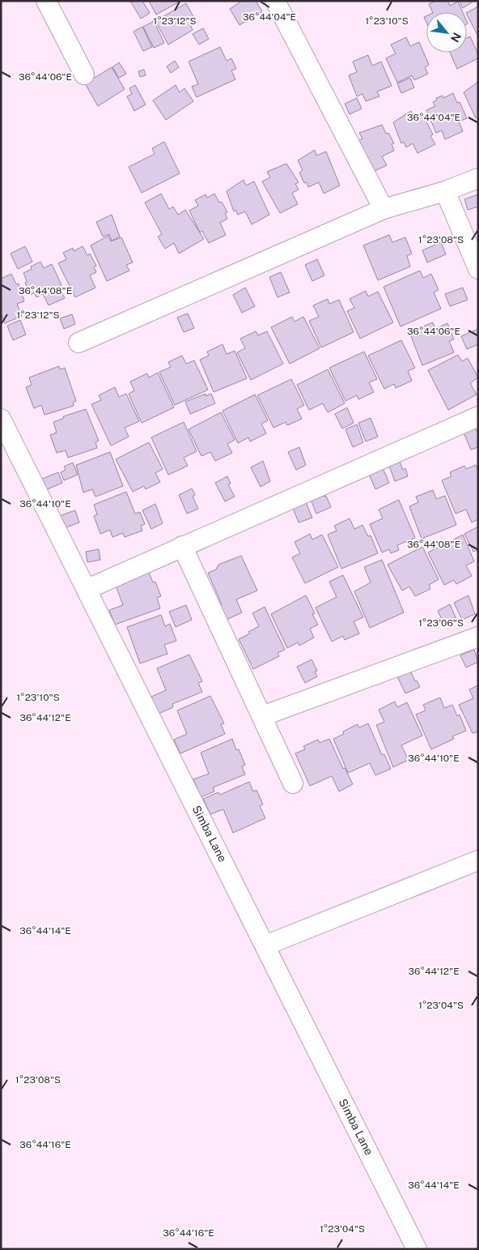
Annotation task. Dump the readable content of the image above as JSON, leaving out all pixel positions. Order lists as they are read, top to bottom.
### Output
{
  "streets": {
    "street": ["Simba Lane"]
  },
  "north": "bottom right",
  "coordinates": [
    "36°44'04\"E",
    "1°23'12\"S",
    "1°23'10\"S",
    "36°44'06\"E",
    "1°23'08\"S",
    "36°44'08\"E",
    "36°44'10\"E",
    "1°23'06\"S",
    "36°44'12\"E",
    "36°44'14\"E",
    "1°23'04\"S",
    "36°44'16\"E"
  ]
}
